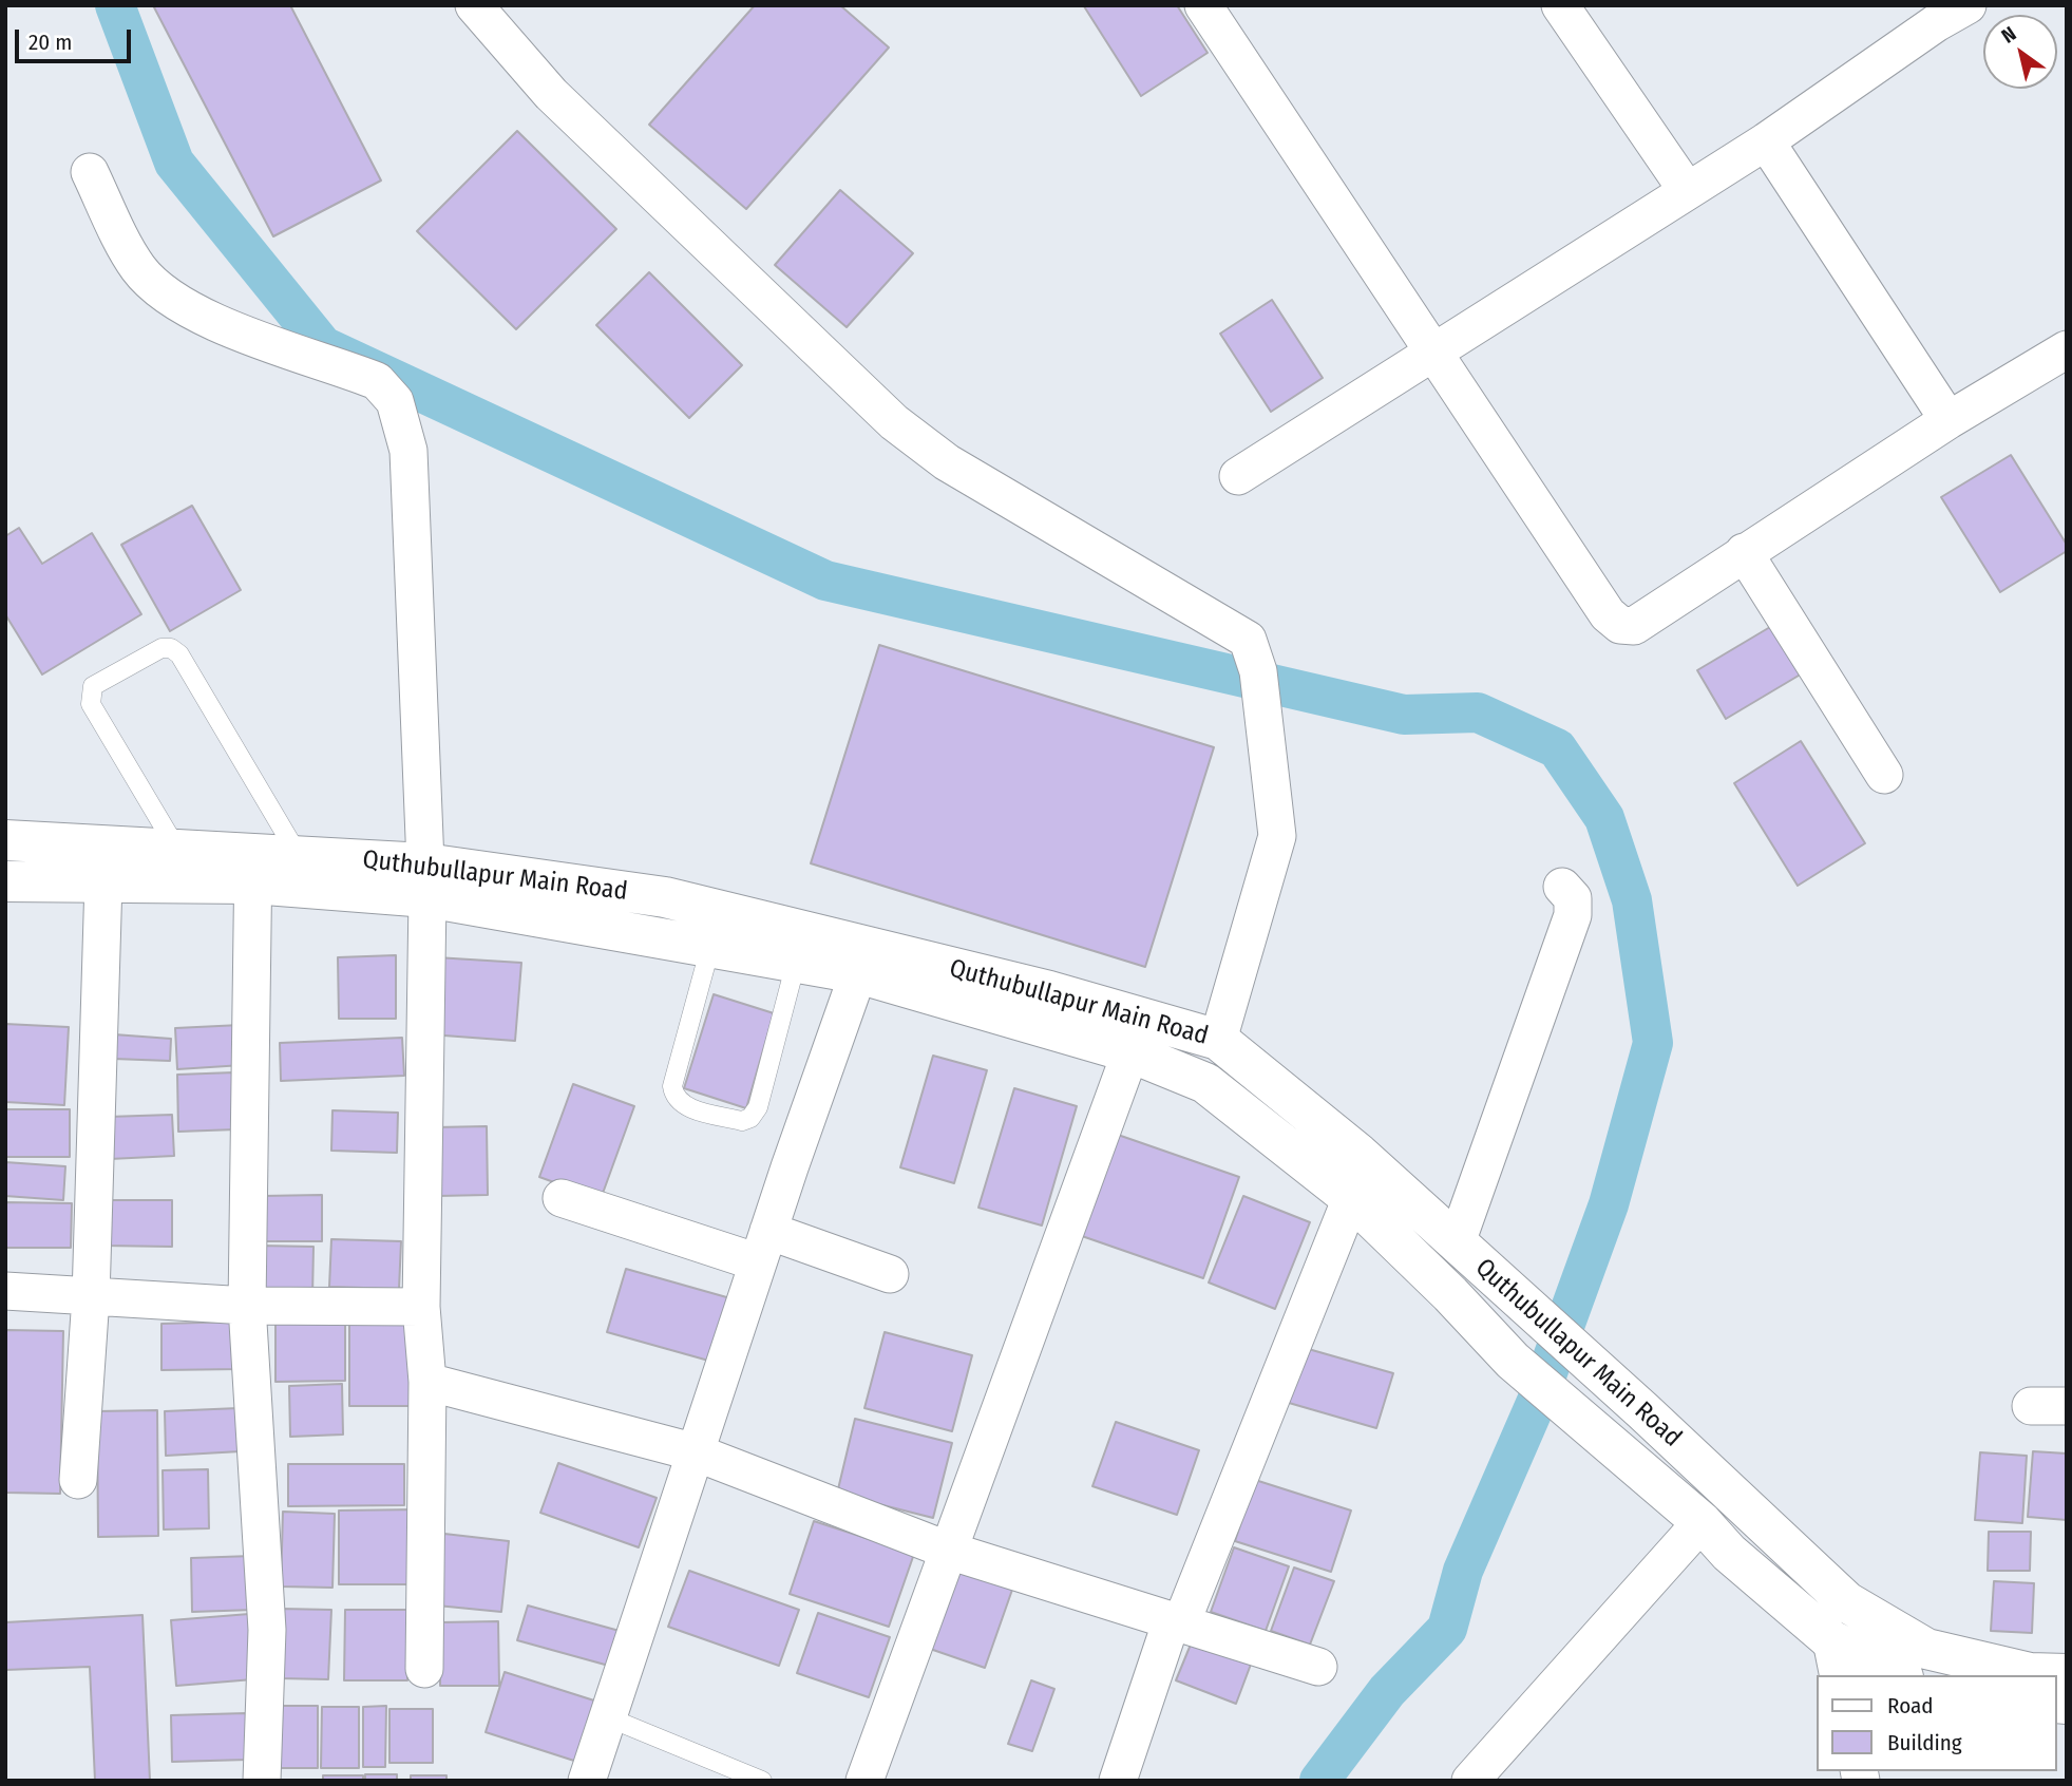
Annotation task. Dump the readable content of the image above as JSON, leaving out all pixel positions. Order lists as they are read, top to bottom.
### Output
{
  "streets": {
    "main road": ["Quthubullapur Main Road"]
  },
  "legend": ["Road", "Building"],
  "scale_bar": "20 m",
  "north": "top left"
}
